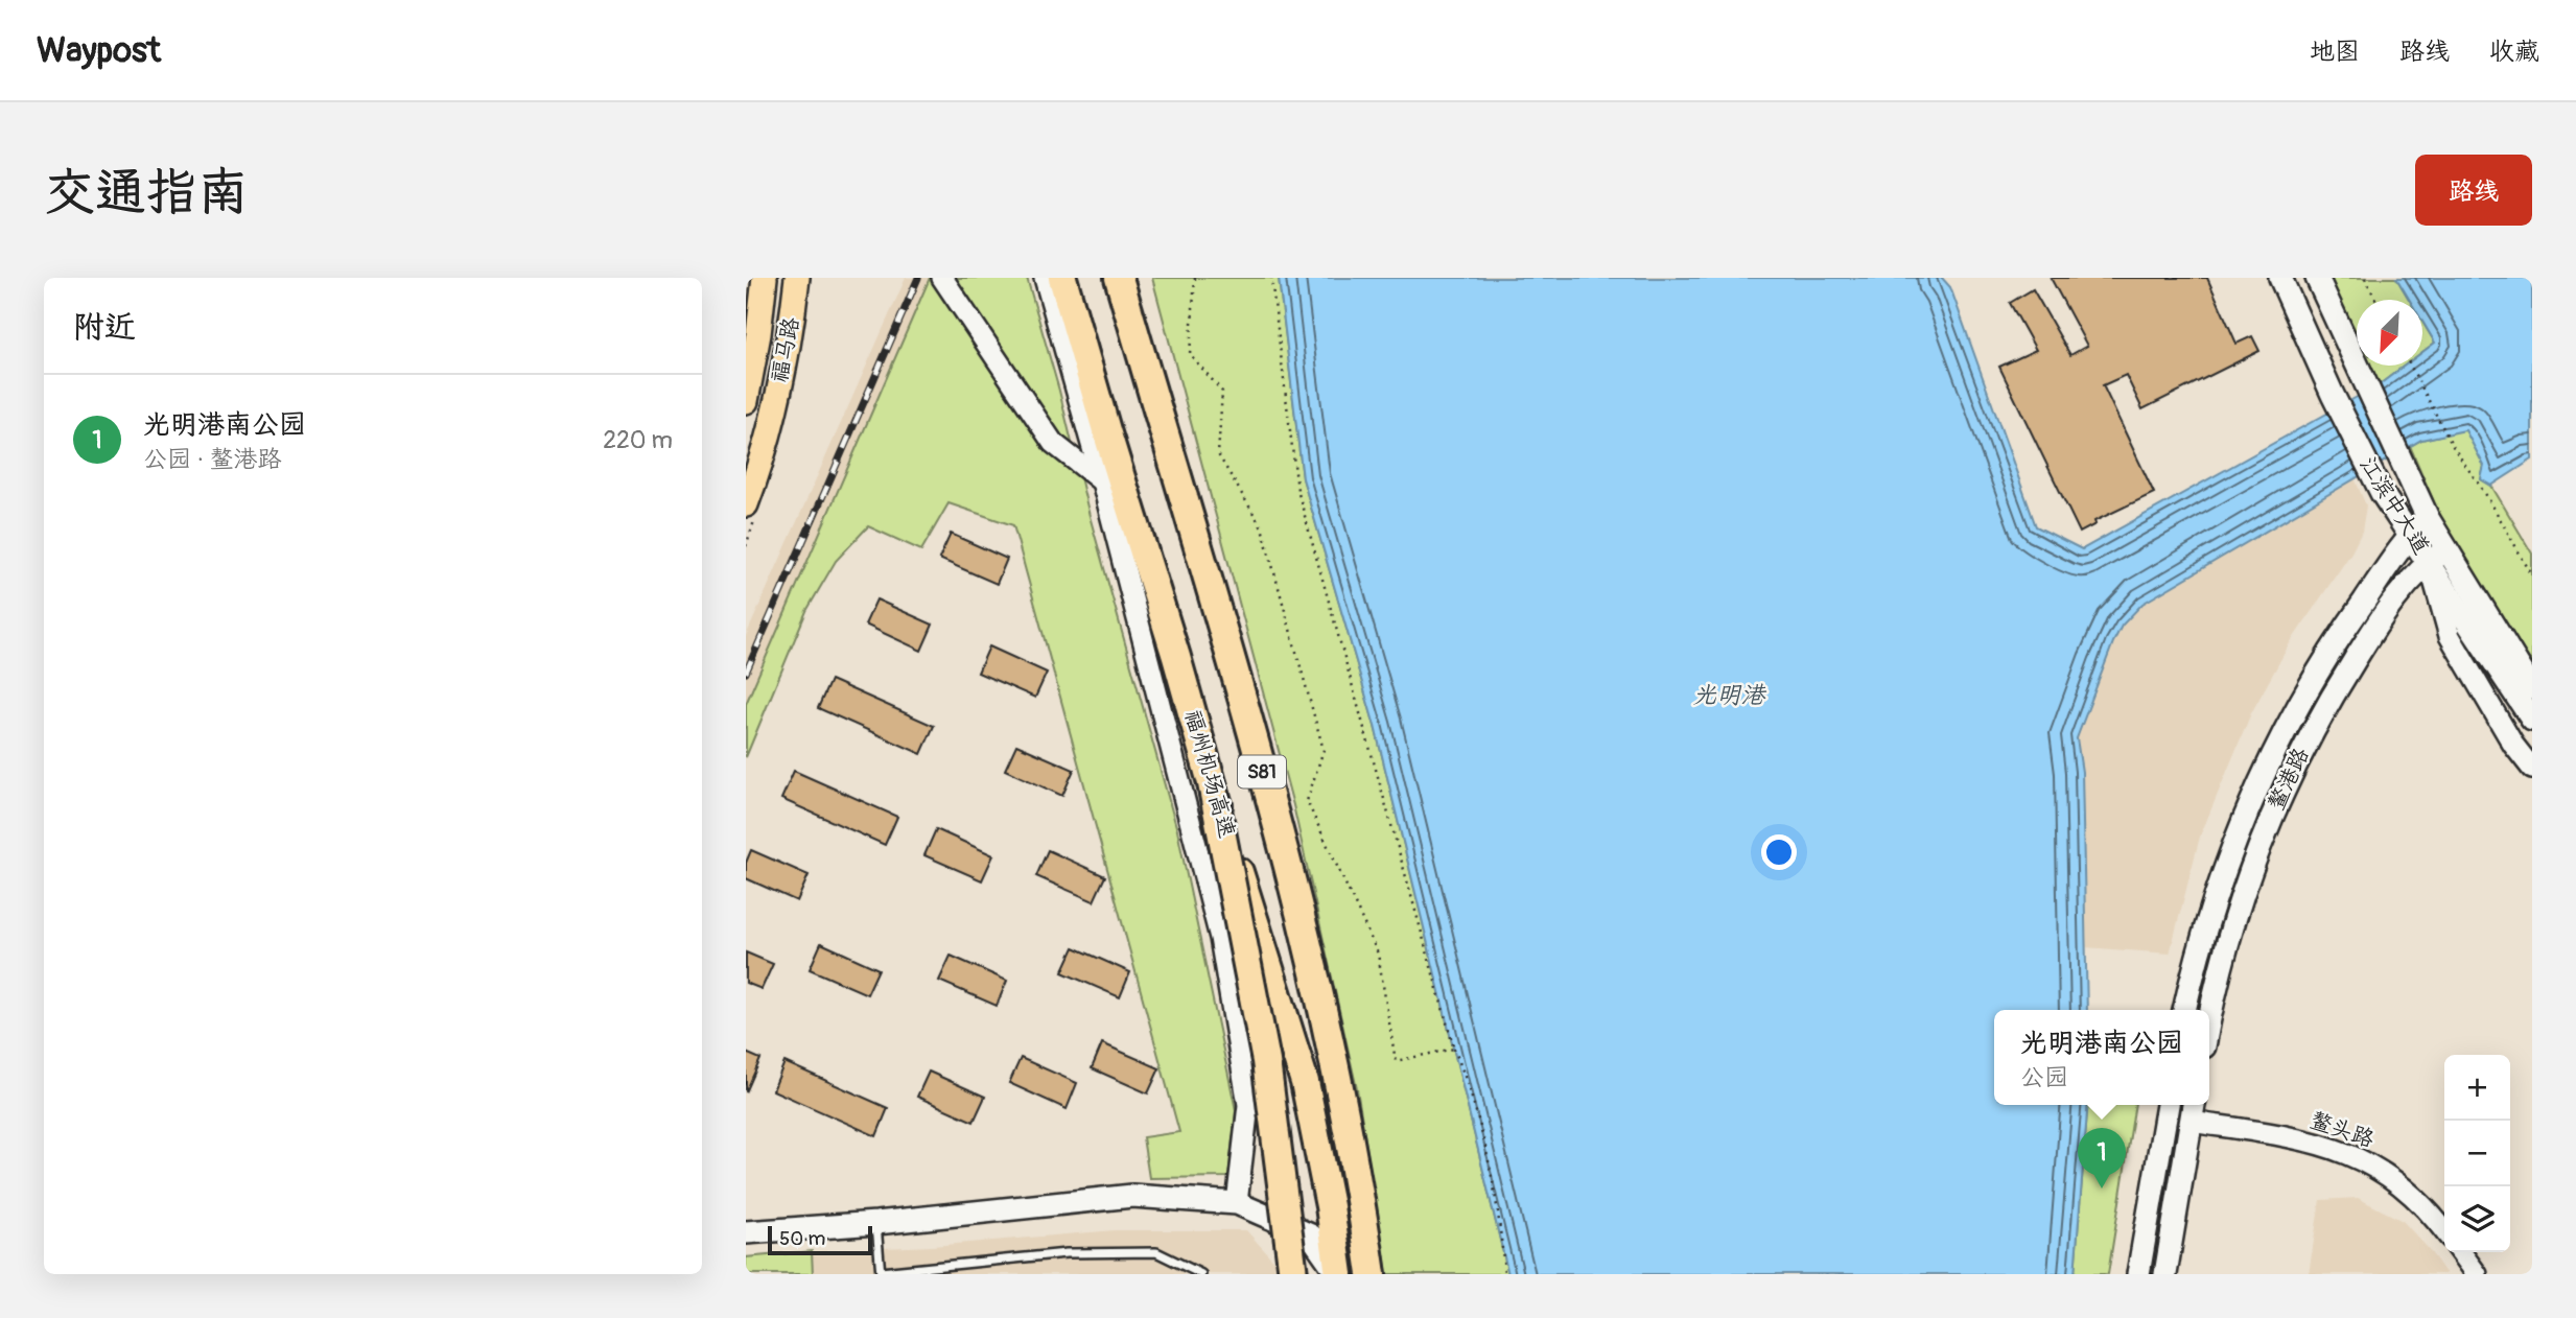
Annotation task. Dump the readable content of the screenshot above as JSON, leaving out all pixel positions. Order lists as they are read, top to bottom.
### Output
{
  "streets": {
    "highway": ["S81", "福州机场高速"],
    "main road": ["福马路", "江滨中大道", "鳌港路"],
    "street": ["鳌头路"]
  },
  "crossings": [
    ["江滨中大道", "鳌港路"]
  ],
  "water": ["光明港"],
  "scale_bar": "50 m",
  "north": "bottom left",
  "page": {
    "header": "Waypost",
    "nav": ["地图", "路线", "收藏"],
    "buttons": "路线",
    "title": "交通指南",
    "heading": "附近",
    "list": [
      {
        "mark": "1",
        "name": "光明港南公园",
        "note": "公园 · 鳌港路",
        "value": "220 m"
      }
    ],
    "popup": ["光明港南公园", "公园"],
    "map_buttons": ["+", "−"],
    "pins": "1",
    "scale": "50 m"
  }
}
